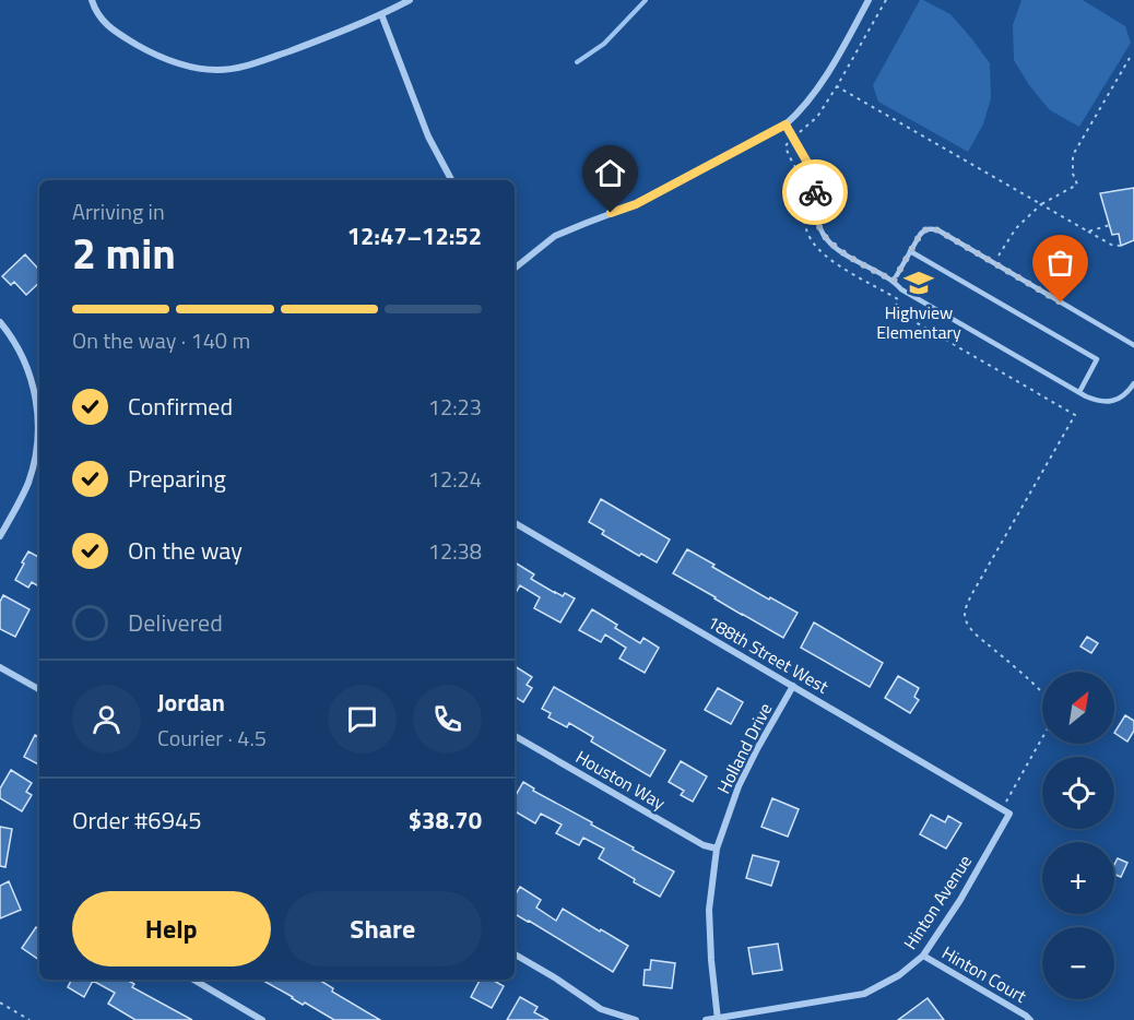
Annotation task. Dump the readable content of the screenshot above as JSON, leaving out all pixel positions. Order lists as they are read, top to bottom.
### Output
{
  "streets": {
    "street": [
      "188th Street West",
      "Holland Drive",
      "Houston Way",
      "Hinton Avenue",
      "Hinton Court"
    ]
  },
  "crossings": [
    ["188th Street West", "Holland Drive"],
    ["188th Street West", "Hinton Avenue"],
    ["Holland Drive", "Houston Way"],
    ["Holland Drive", "Hinton Avenue"],
    ["Hinton Avenue", "Hinton Court"]
  ],
  "places": {
    "school or university": ["Highview Elementary"]
  },
  "north": "top right",
  "page": {
    "heading": ["2 min", "Arriving in", "12:47–12:52"],
    "panel": [
      "Jordan",
      "Courier · 4.5",
      "Order #6945",
      "$38.70"
    ],
    "bar": "On the way · 140 m",
    "list": [
      ["Confirmed", "12:23"],
      ["Preparing", "12:24"],
      ["On the way", "12:38"],
      "Delivered"
    ],
    "map_buttons": ["+", "−"],
    "buttons": ["Help", "Share"]
  }
}
